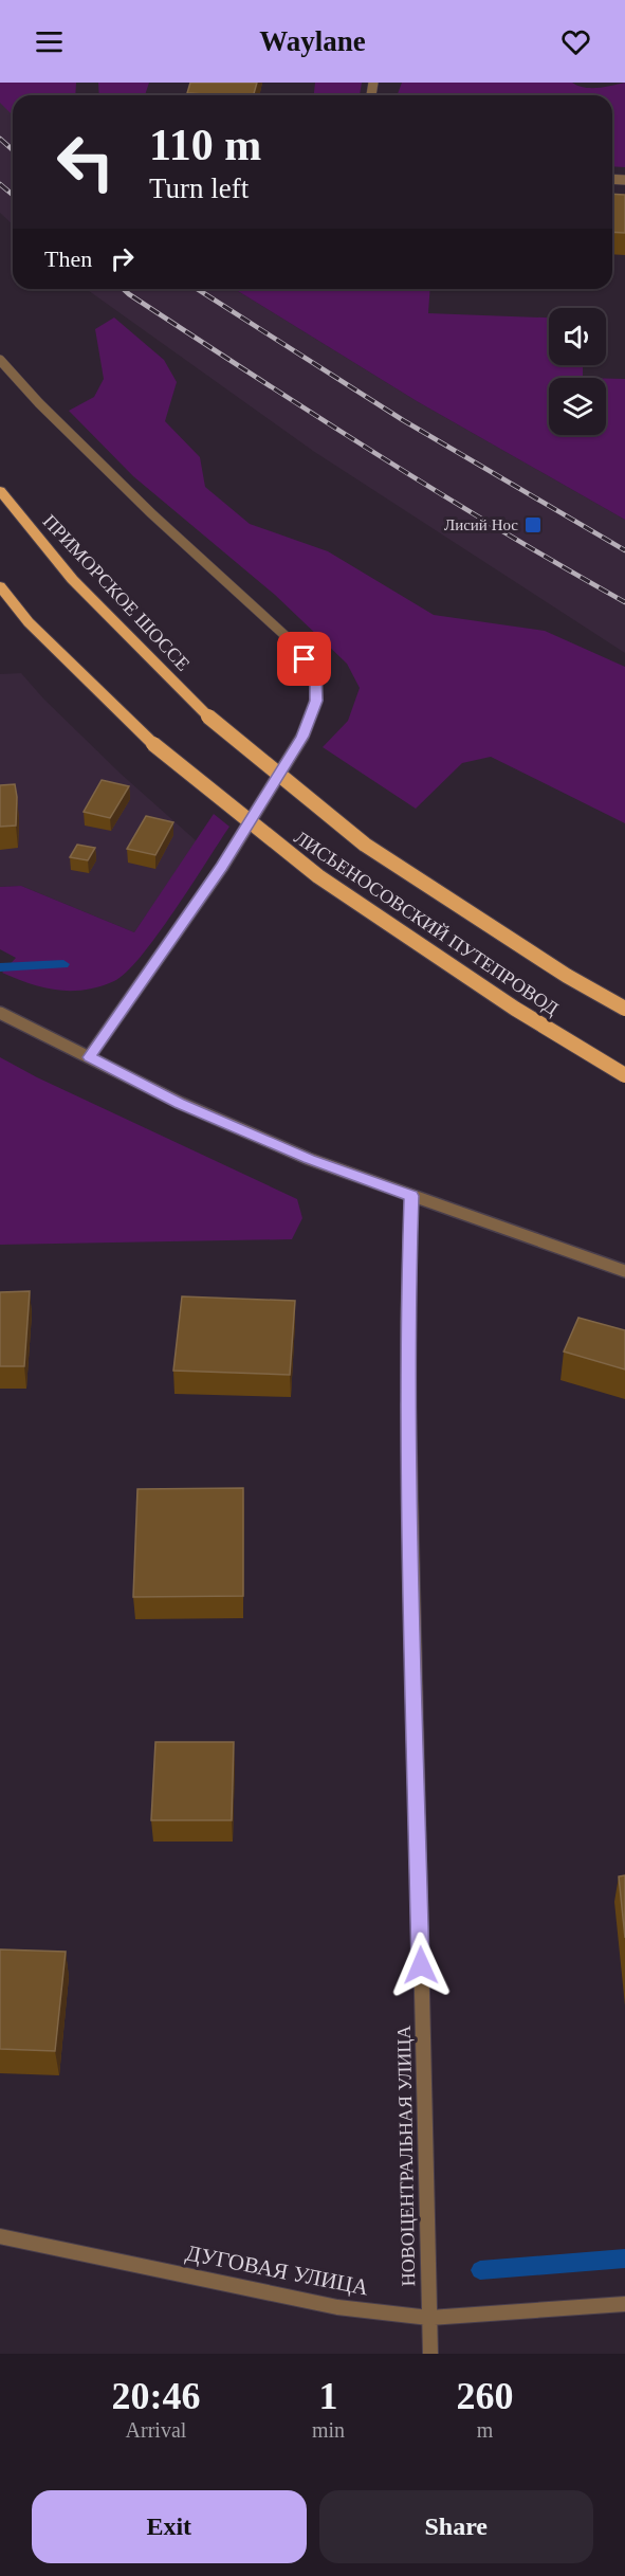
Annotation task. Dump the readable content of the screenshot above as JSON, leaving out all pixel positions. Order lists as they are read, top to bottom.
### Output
{
  "streets": {
    "main road": ["ПРИМОРСКОЕ ШОССЕ", "ЛИСЬЕНОСОВСКИЙ ПУТЕПРОВОД"],
    "street": ["НОВОЦЕНТРАЛЬНАЯ УЛИЦА", "ДУГОВАЯ УЛИЦА"]
  },
  "crossings": [
    ["ПРИМОРСКОЕ ШОССЕ", "ЛИСЬЕНОСОВСКИЙ ПУТЕПРОВОД"],
    ["НОВОЦЕНТРАЛЬНАЯ УЛИЦА", "ДУГОВАЯ УЛИЦА"]
  ],
  "places": {
    "transit": ["Лисий Нос"]
  },
  "page": {
    "header": "Waylane",
    "turn": ["110 m", "Turn left"],
    "then": "Then",
    "eta": [
      "20:46",
      "Arrival",
      "1",
      "min",
      "260",
      "m"
    ],
    "buttons": ["Exit", "Share"]
  }
}
